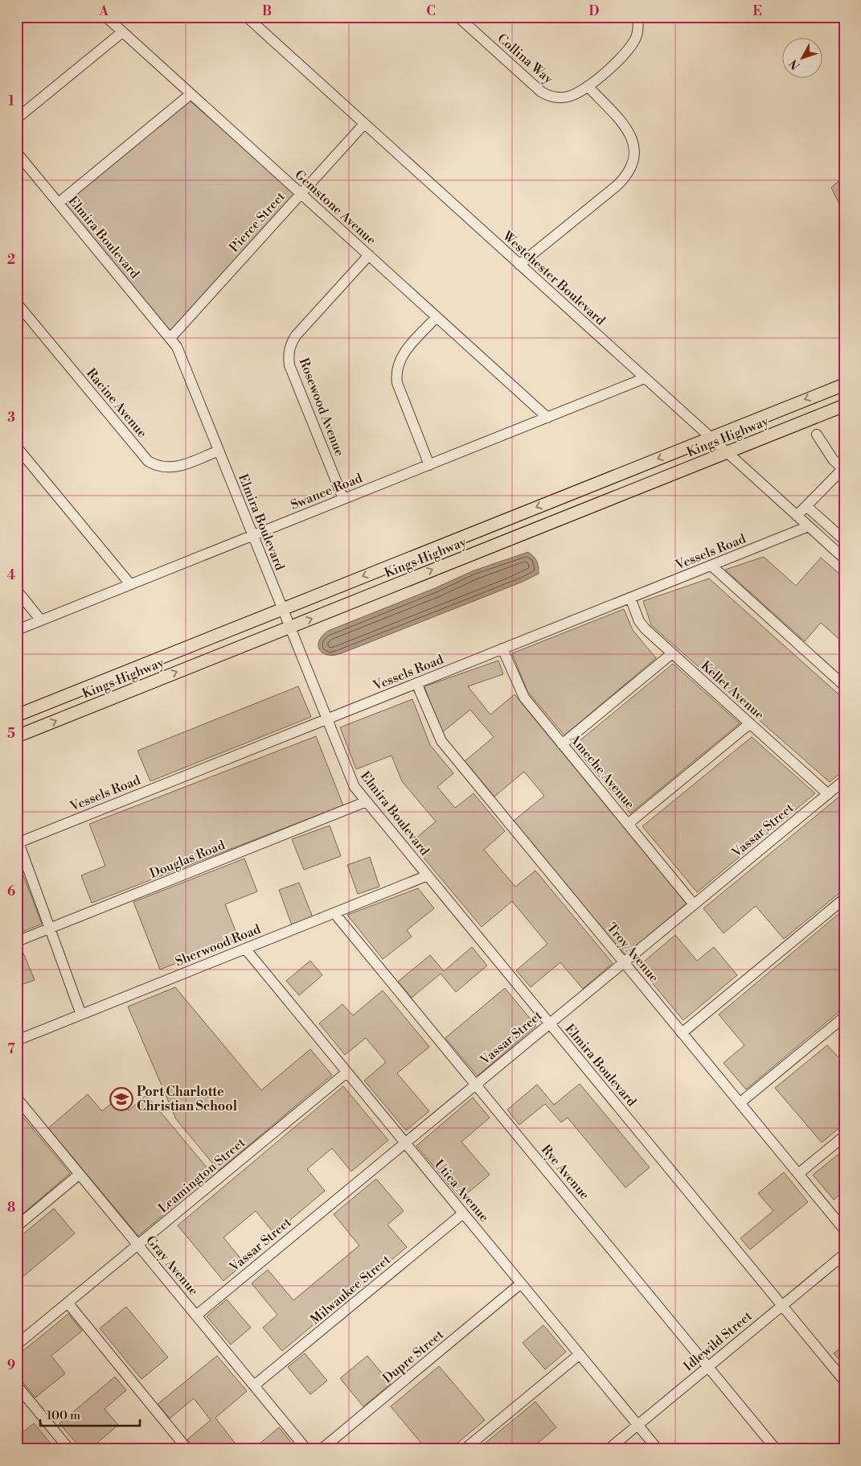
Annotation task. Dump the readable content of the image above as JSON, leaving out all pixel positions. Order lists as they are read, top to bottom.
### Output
{
  "streets": {
    "main road": ["Kings Highway"],
    "street": [
      "Collina Way",
      "Gemstone Avenue",
      "Pierce Street",
      "Elmira Boulevard",
      "Westchester Boulevard",
      "Racine Avenue",
      "Rosewood Avenue",
      "Swanee Road",
      "Vessels Road",
      "Kellet Avenue",
      "Ameche Avenue",
      "Vassar Street",
      "Douglas Road",
      "Sherwood Road",
      "Troy Avenue",
      "Rye Avenue",
      "Leamington Street",
      "Utica Avenue",
      "Gray Avenue",
      "Milwaukee Street",
      "Idlewild Street",
      "Dupre Street"
    ]
  },
  "crossings": [
    ["Gemstone Avenue", "Pierce Street"],
    ["Gemstone Avenue", "Rosewood Avenue"],
    ["Gemstone Avenue", "Swanee Road"],
    ["Pierce Street", "Elmira Boulevard"],
    ["Pierce Street", "Westchester Boulevard"],
    ["Elmira Boulevard", "Racine Avenue"],
    ["Elmira Boulevard", "Kings Highway"],
    ["Elmira Boulevard", "Swanee Road"],
    ["Elmira Boulevard", "Vessels Road"],
    ["Elmira Boulevard", "Vassar Street"],
    ["Elmira Boulevard", "Douglas Road"],
    ["Elmira Boulevard", "Sherwood Road"],
    ["Elmira Boulevard", "Idlewild Street"],
    ["Westchester Boulevard", "Kings Highway"],
    ["Westchester Boulevard", "Swanee Road"],
    ["Westchester Boulevard", "Vessels Road"],
    ["Rosewood Avenue", "Swanee Road"],
    ["Vessels Road", "Kellet Avenue"],
    ["Vessels Road", "Ameche Avenue"],
    ["Vessels Road", "Troy Avenue"],
    ["Kellet Avenue", "Vassar Street"],
    ["Ameche Avenue", "Vassar Street"],
    ["Vassar Street", "Troy Avenue"],
    ["Vassar Street", "Rye Avenue"],
    ["Vassar Street", "Utica Avenue"],
    ["Vassar Street", "Gray Avenue"],
    ["Sherwood Road", "Rye Avenue"],
    ["Sherwood Road", "Utica Avenue"],
    ["Rye Avenue", "Idlewild Street"],
    ["Leamington Street", "Utica Avenue"],
    ["Leamington Street", "Gray Avenue"],
    ["Utica Avenue", "Milwaukee Street"],
    ["Utica Avenue", "Idlewild Street"],
    ["Utica Avenue", "Dupre Street"],
    ["Gray Avenue", "Milwaukee Street"]
  ],
  "places": {
    "school or university": ["Port Charlotte Christian School"]
  },
  "scale_bar": "100 m",
  "north": "bottom left",
  "grid": {
    "columns": [
      "A",
      "B",
      "C",
      "D",
      "E"
    ],
    "rows": [
      "1",
      "2",
      "3",
      "4",
      "5",
      "6",
      "7",
      "8",
      "9"
    ]
  }
}
